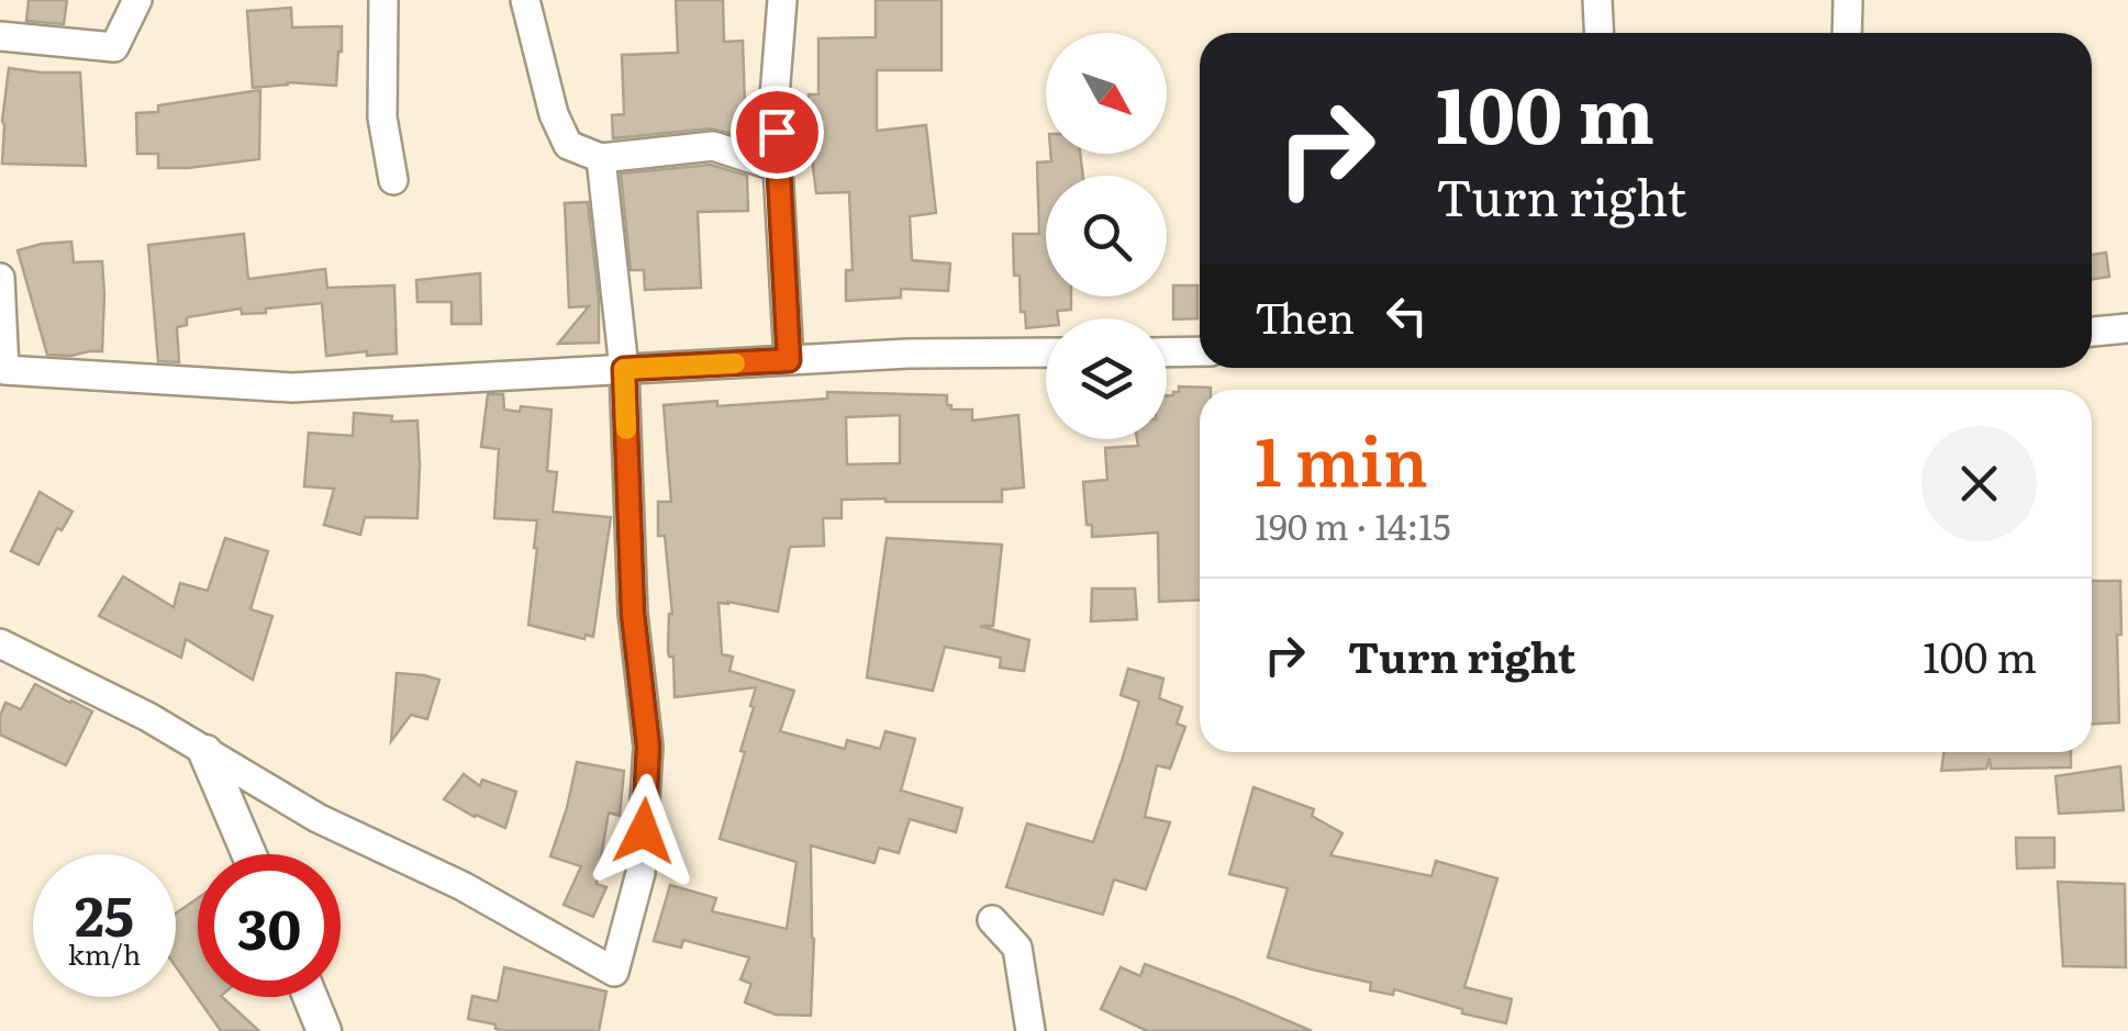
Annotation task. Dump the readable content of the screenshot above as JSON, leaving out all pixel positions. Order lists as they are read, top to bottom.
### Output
{
  "north": "bottom right",
  "page": {
    "turn": ["100 m", "Turn right"],
    "then": "Then",
    "heading": ["1 min", "190 m · 14:15"],
    "list": [
      {
        "name": "Turn right",
        "value": "100 m"
      }
    ],
    "speed": "25 km/h",
    "limit": "30"
  }
}
